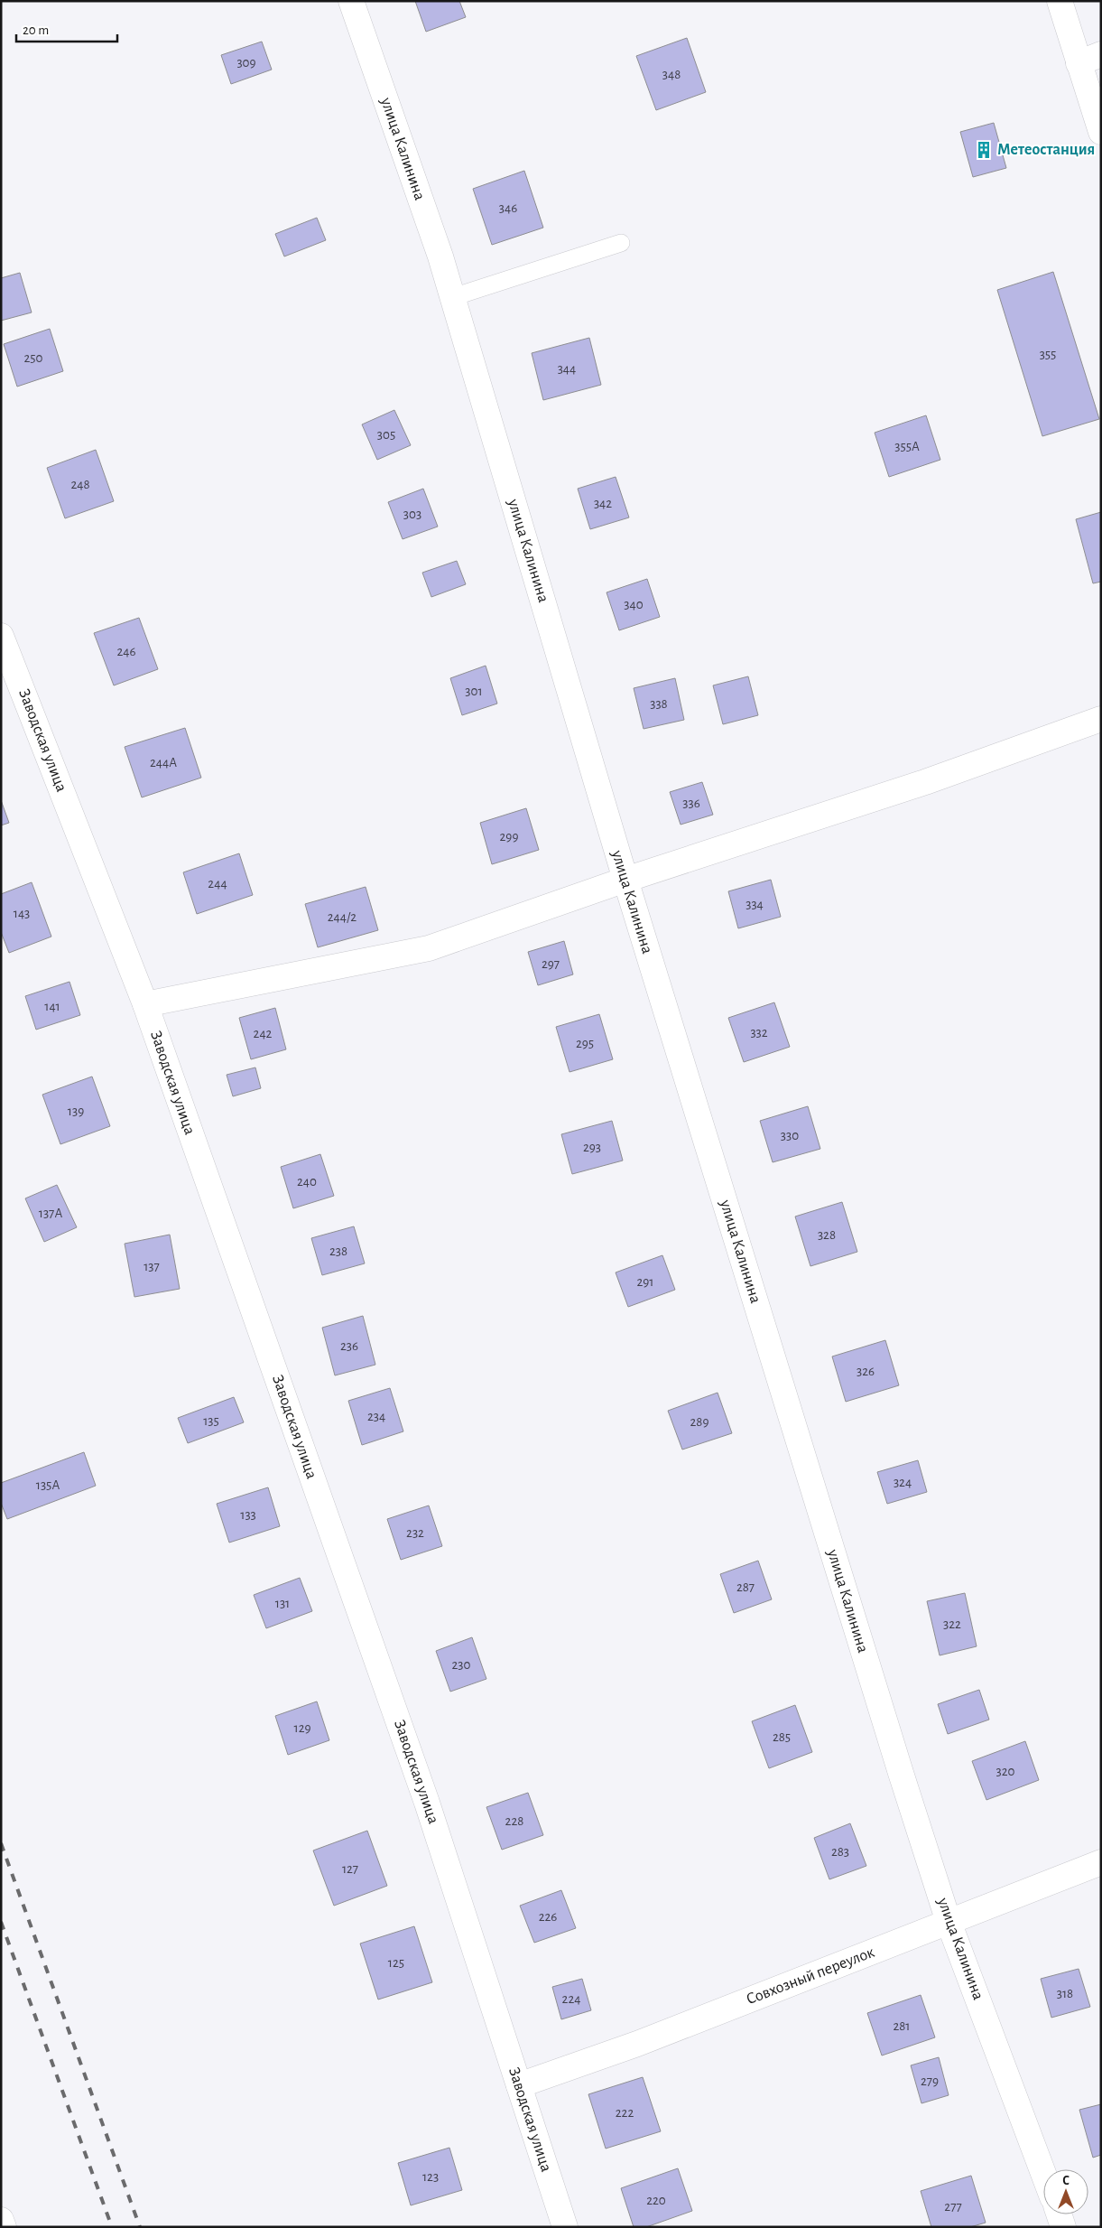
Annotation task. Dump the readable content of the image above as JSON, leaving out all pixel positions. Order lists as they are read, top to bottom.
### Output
{
  "streets": {
    "street": ["улица Калинина", "Заводская улица", "Совхозный переулок"]
  },
  "crossings": [
    ["улица Калинина", "Совхозный переулок"],
    ["Заводская улица", "Совхозный переулок"]
  ],
  "places": {
    "building": ["Метеостанция"]
  },
  "house_numbers": [
    "309",
    "348",
    "346",
    "355",
    "250",
    "344",
    "305",
    "355А",
    "248",
    "342",
    "303",
    "340",
    "246",
    "301",
    "338",
    "244А",
    "336",
    "299",
    "244",
    "334",
    "143",
    "244/2",
    "297",
    "141",
    "332",
    "242",
    "295",
    "139",
    "330",
    "293",
    "240",
    "137А",
    "328",
    "238",
    "137",
    "291",
    "236",
    "326",
    "234",
    "135",
    "289",
    "324",
    "135А",
    "133",
    "232",
    "287",
    "131",
    "322",
    "230",
    "129",
    "285",
    "320",
    "228",
    "283",
    "127",
    "226",
    "125",
    "318",
    "224",
    "281",
    "279",
    "222",
    "123",
    "220",
    "277"
  ],
  "scale_bar": "20 m",
  "north": "top"
}
